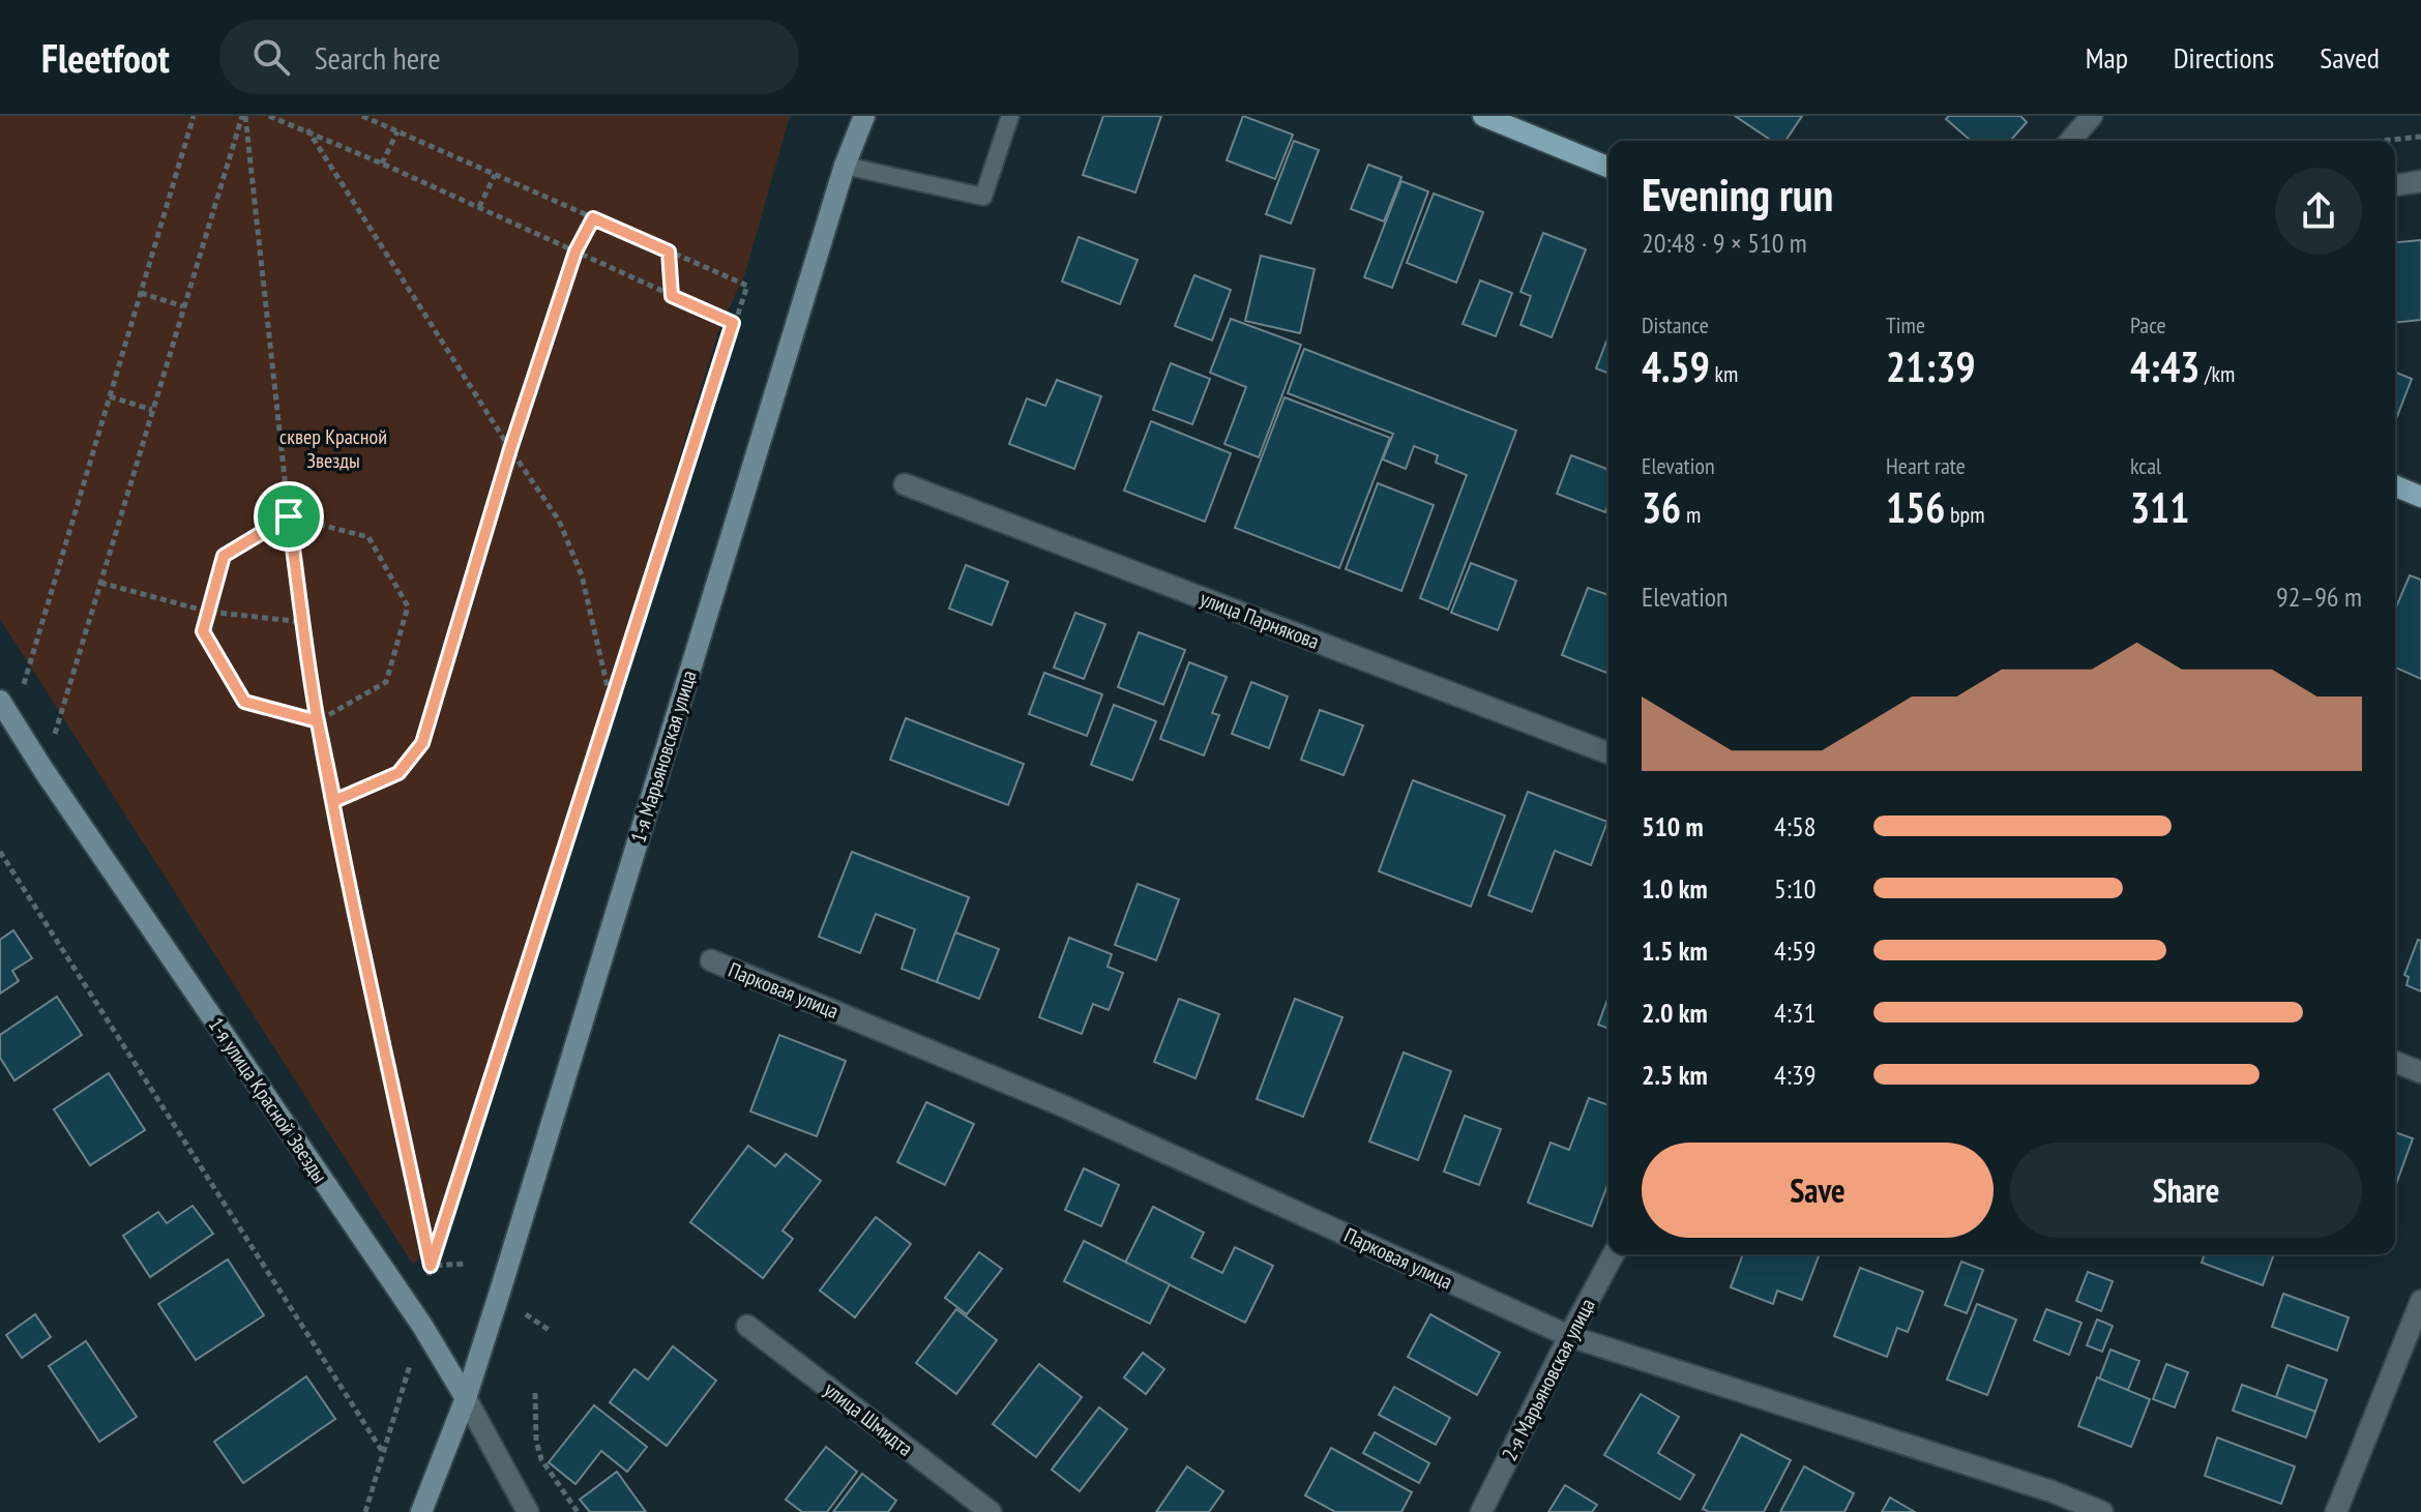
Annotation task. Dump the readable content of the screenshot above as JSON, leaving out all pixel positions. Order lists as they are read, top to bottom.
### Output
{
  "streets": {
    "main road": ["1-я Марьяновская улица", "1-я улица Красной Звезды"],
    "street": [
      "улица Парнякова",
      "Парковая улица",
      "2-я Марьяновская улица",
      "улица Шмидта"
    ]
  },
  "crossings": [
    ["1-я Марьяновская улица", "1-я улица Красной Звезды"],
    ["Парковая улица", "2-я Марьяновская улица"]
  ],
  "parks": ["сквер Красной Звезды"],
  "page": {
    "header": "Fleetfoot",
    "search": "Search here",
    "nav": ["Map", "Directions", "Saved"],
    "heading": ["Evening run", "20:48 · 9 × 510 m"],
    "stats": [
      ["Distance", "4.59 km"],
      ["Time", "21:39"],
      ["Pace", "4:43 /km"],
      ["Elevation", "36 m"],
      ["Heart rate", "156 bpm"],
      ["kcal", "311"]
    ],
    "chart": ["Elevation", "92–96 m"],
    "list": [
      {
        "name": "510 m",
        "note": "4:58"
      },
      {
        "name": "1.0 km",
        "note": "5:10"
      },
      {
        "name": "1.5 km",
        "note": "4:59"
      },
      {
        "name": "2.0 km",
        "note": "4:31"
      },
      {
        "name": "2.5 km",
        "note": "4:39"
      }
    ],
    "buttons": ["Save", "Share"]
  }
}
